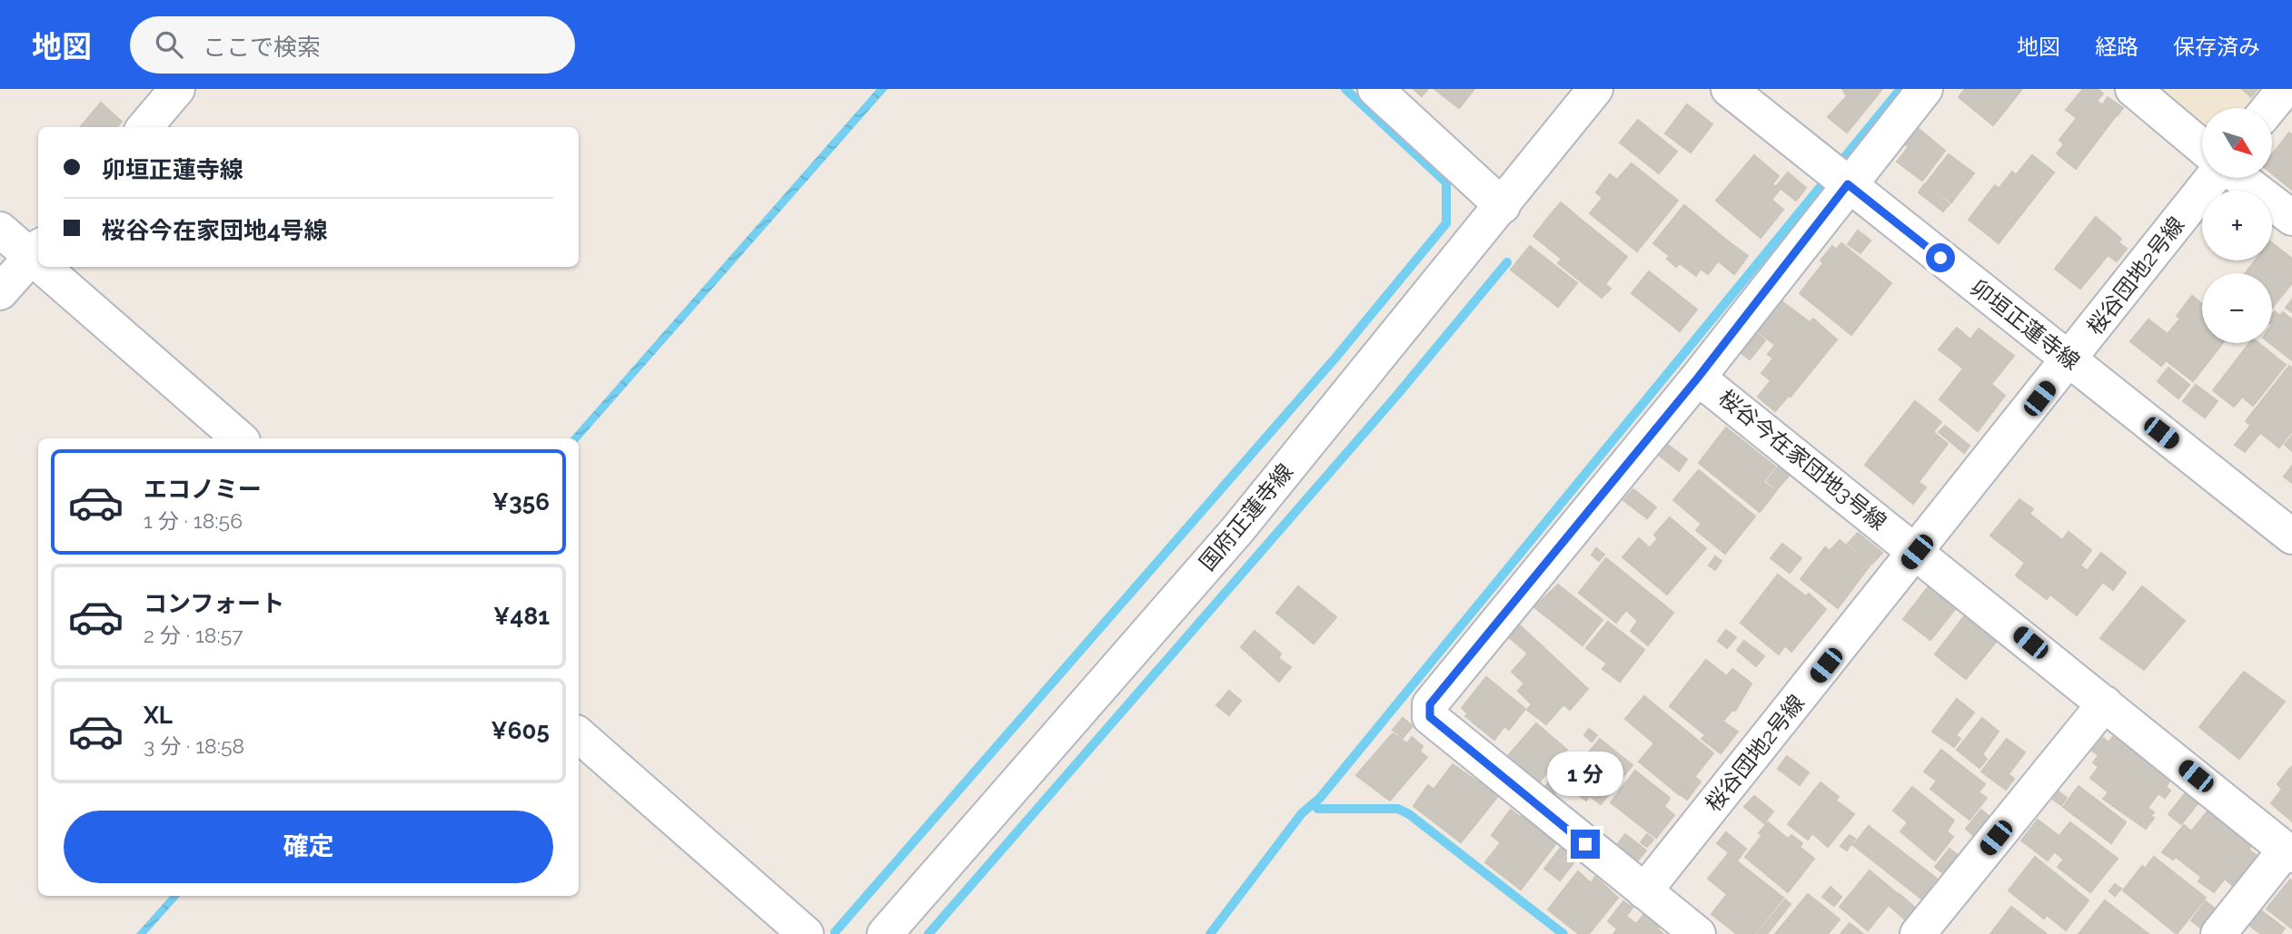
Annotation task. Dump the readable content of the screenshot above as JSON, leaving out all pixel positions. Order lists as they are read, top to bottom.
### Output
{
  "streets": {
    "street": [
      "桜谷団地2号線",
      "卯垣正蓮寺線",
      "桜谷今在家団地3号線",
      "国府正蓮寺線"
    ]
  },
  "crossings": [
    ["桜谷団地2号線", "卯垣正蓮寺線"],
    ["桜谷団地2号線", "桜谷今在家団地3号線"]
  ],
  "north": "bottom right",
  "page": {
    "header": "地図",
    "search": "ここで検索",
    "nav": ["地図", "経路", "保存済み"],
    "map_buttons": ["+", "−"],
    "banner": ["卯垣正蓮寺線", "桜谷今在家団地4号線"],
    "list": [
      {
        "name": "エコノミー",
        "note": "1 分 · 18:56",
        "value": "¥356"
      },
      {
        "name": "コンフォート",
        "note": "2 分 · 18:57",
        "value": "¥481"
      },
      {
        "name": "XL",
        "note": "3 分 · 18:58",
        "value": "¥605"
      }
    ],
    "bubble": "1 分",
    "buttons": "確定"
  }
}
